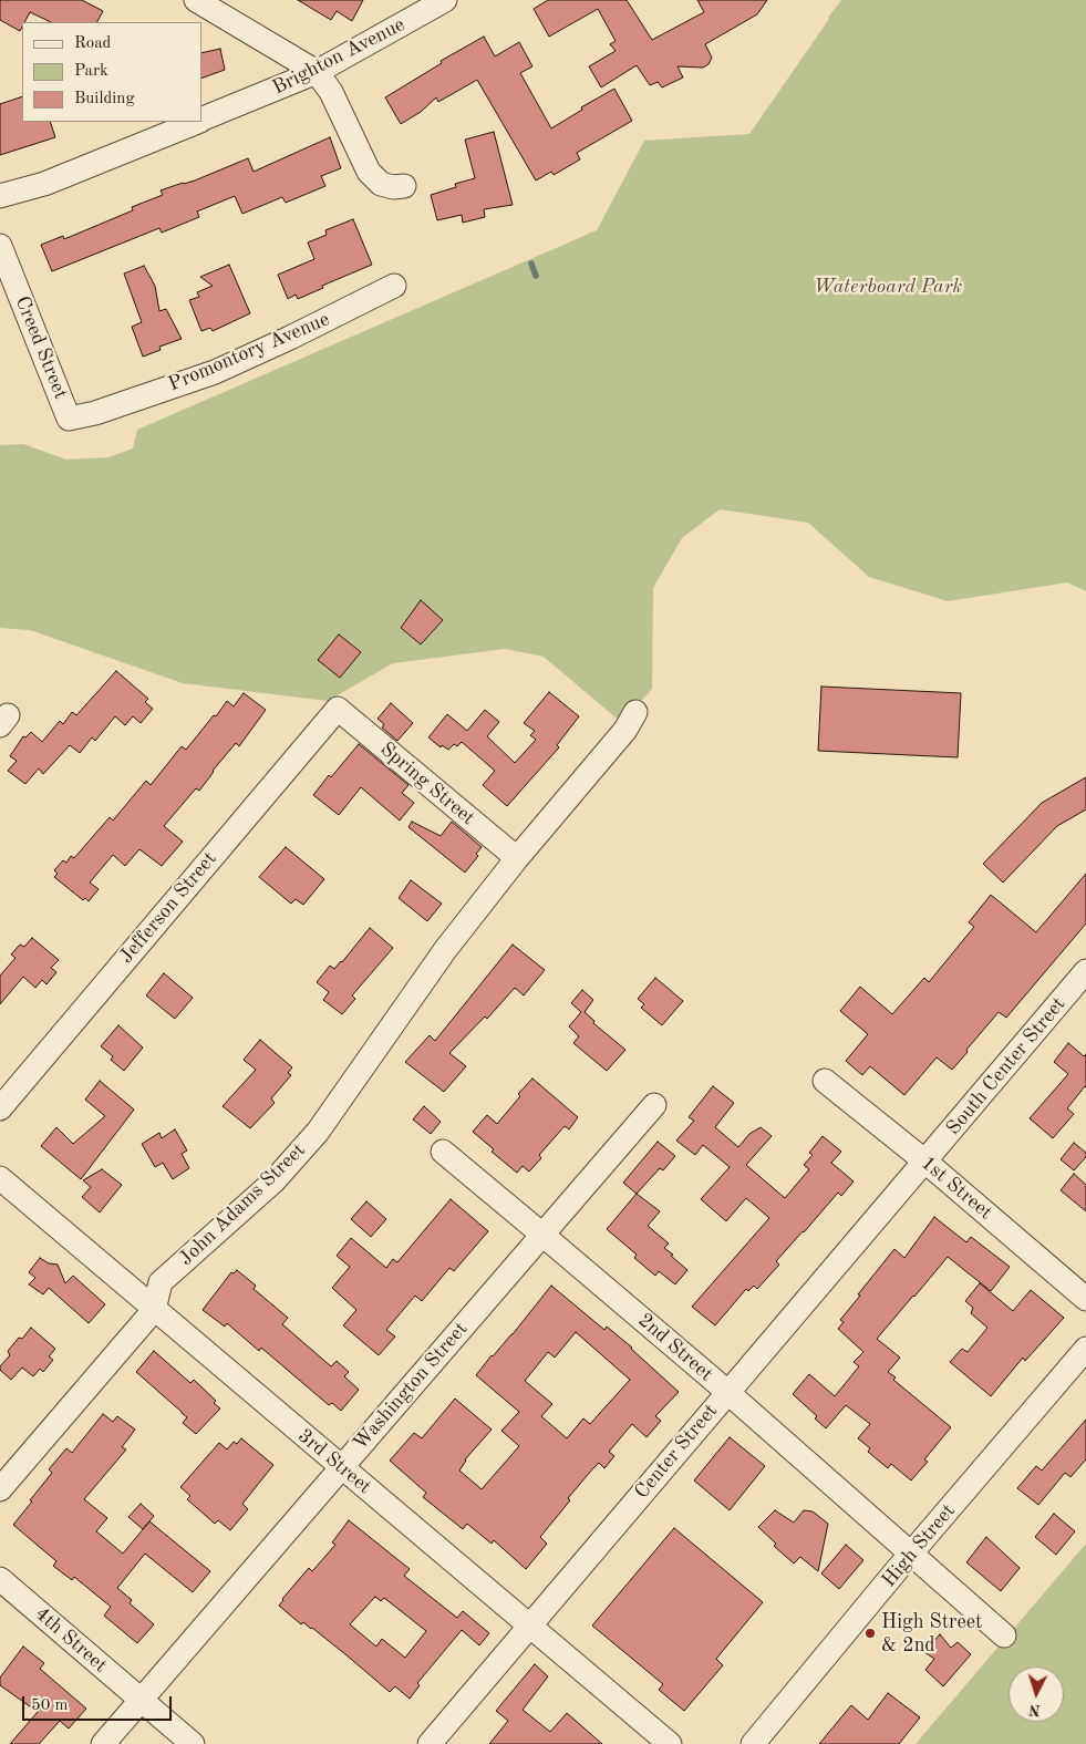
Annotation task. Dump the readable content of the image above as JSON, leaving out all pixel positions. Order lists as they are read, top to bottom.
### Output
{
  "streets": {
    "street": [
      "Brighton Avenue",
      "Creed Street",
      "Promontory Avenue",
      "Spring Street",
      "Jefferson Street",
      "South Center Street",
      "1st Street",
      "John Adams Street",
      "2nd Street",
      "Washington Street",
      "Center Street",
      "3rd Street",
      "High Street",
      "4th Street"
    ]
  },
  "crossings": [
    ["Creed Street", "Promontory Avenue"],
    ["Spring Street", "Jefferson Street"],
    ["Spring Street", "John Adams Street"],
    ["South Center Street", "1st Street"],
    ["South Center Street", "Center Street"],
    ["1st Street", "Center Street"],
    ["John Adams Street", "3rd Street"],
    ["2nd Street", "Washington Street"],
    ["2nd Street", "Center Street"],
    ["2nd Street", "High Street"],
    ["Washington Street", "3rd Street"],
    ["Washington Street", "4th Street"],
    ["Center Street", "3rd Street"]
  ],
  "parks": ["Waterboard Park"],
  "places": ["High Street & 2nd"],
  "legend": ["Road", "Park", "Building"],
  "scale_bar": "50 m",
  "north": "bottom"
}
